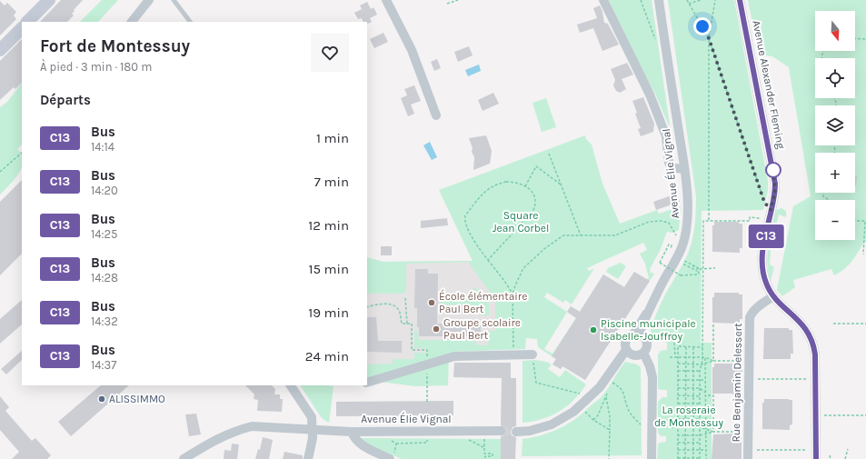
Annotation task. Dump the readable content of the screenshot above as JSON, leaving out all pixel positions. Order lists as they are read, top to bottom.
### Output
{
  "streets": {
    "street": ["Avenue Alexander Fleming", "Avenue Élie Vignal", "Rue Benjamin Delessert"]
  },
  "crossings": [
    ["Avenue Alexander Fleming", "Rue Benjamin Delessert"]
  ],
  "parks": ["Square Jean Corbel", "La roseraie de Montessuy"],
  "places": [
    "École élémentaire Paul Bert",
    "Groupe scolaire Paul Bert",
    "Piscine municipale Isabelle-Jouffroy",
    "ALISSIMMO"
  ],
  "lines": ["bus line C13"],
  "north": "bottom",
  "page": {
    "on_map": "C13",
    "map_buttons": ["+", "−"],
    "heading": [
      ["Fort de Montessuy", "À pied · 3 min · 180 m"],
      "Départs"
    ],
    "list": [
      {
        "mark": "C13",
        "name": "Bus",
        "note": "14:14",
        "value": "1 min"
      },
      {
        "mark": "C13",
        "name": "Bus",
        "note": "14:20",
        "value": "7 min"
      },
      {
        "mark": "C13",
        "name": "Bus",
        "note": "14:25",
        "value": "12 min"
      },
      {
        "mark": "C13",
        "name": "Bus",
        "note": "14:28",
        "value": "15 min"
      },
      {
        "mark": "C13",
        "name": "Bus",
        "note": "14:32",
        "value": "19 min"
      },
      {
        "mark": "C13",
        "name": "Bus",
        "note": "14:37",
        "value": "24 min"
      }
    ]
  }
}
